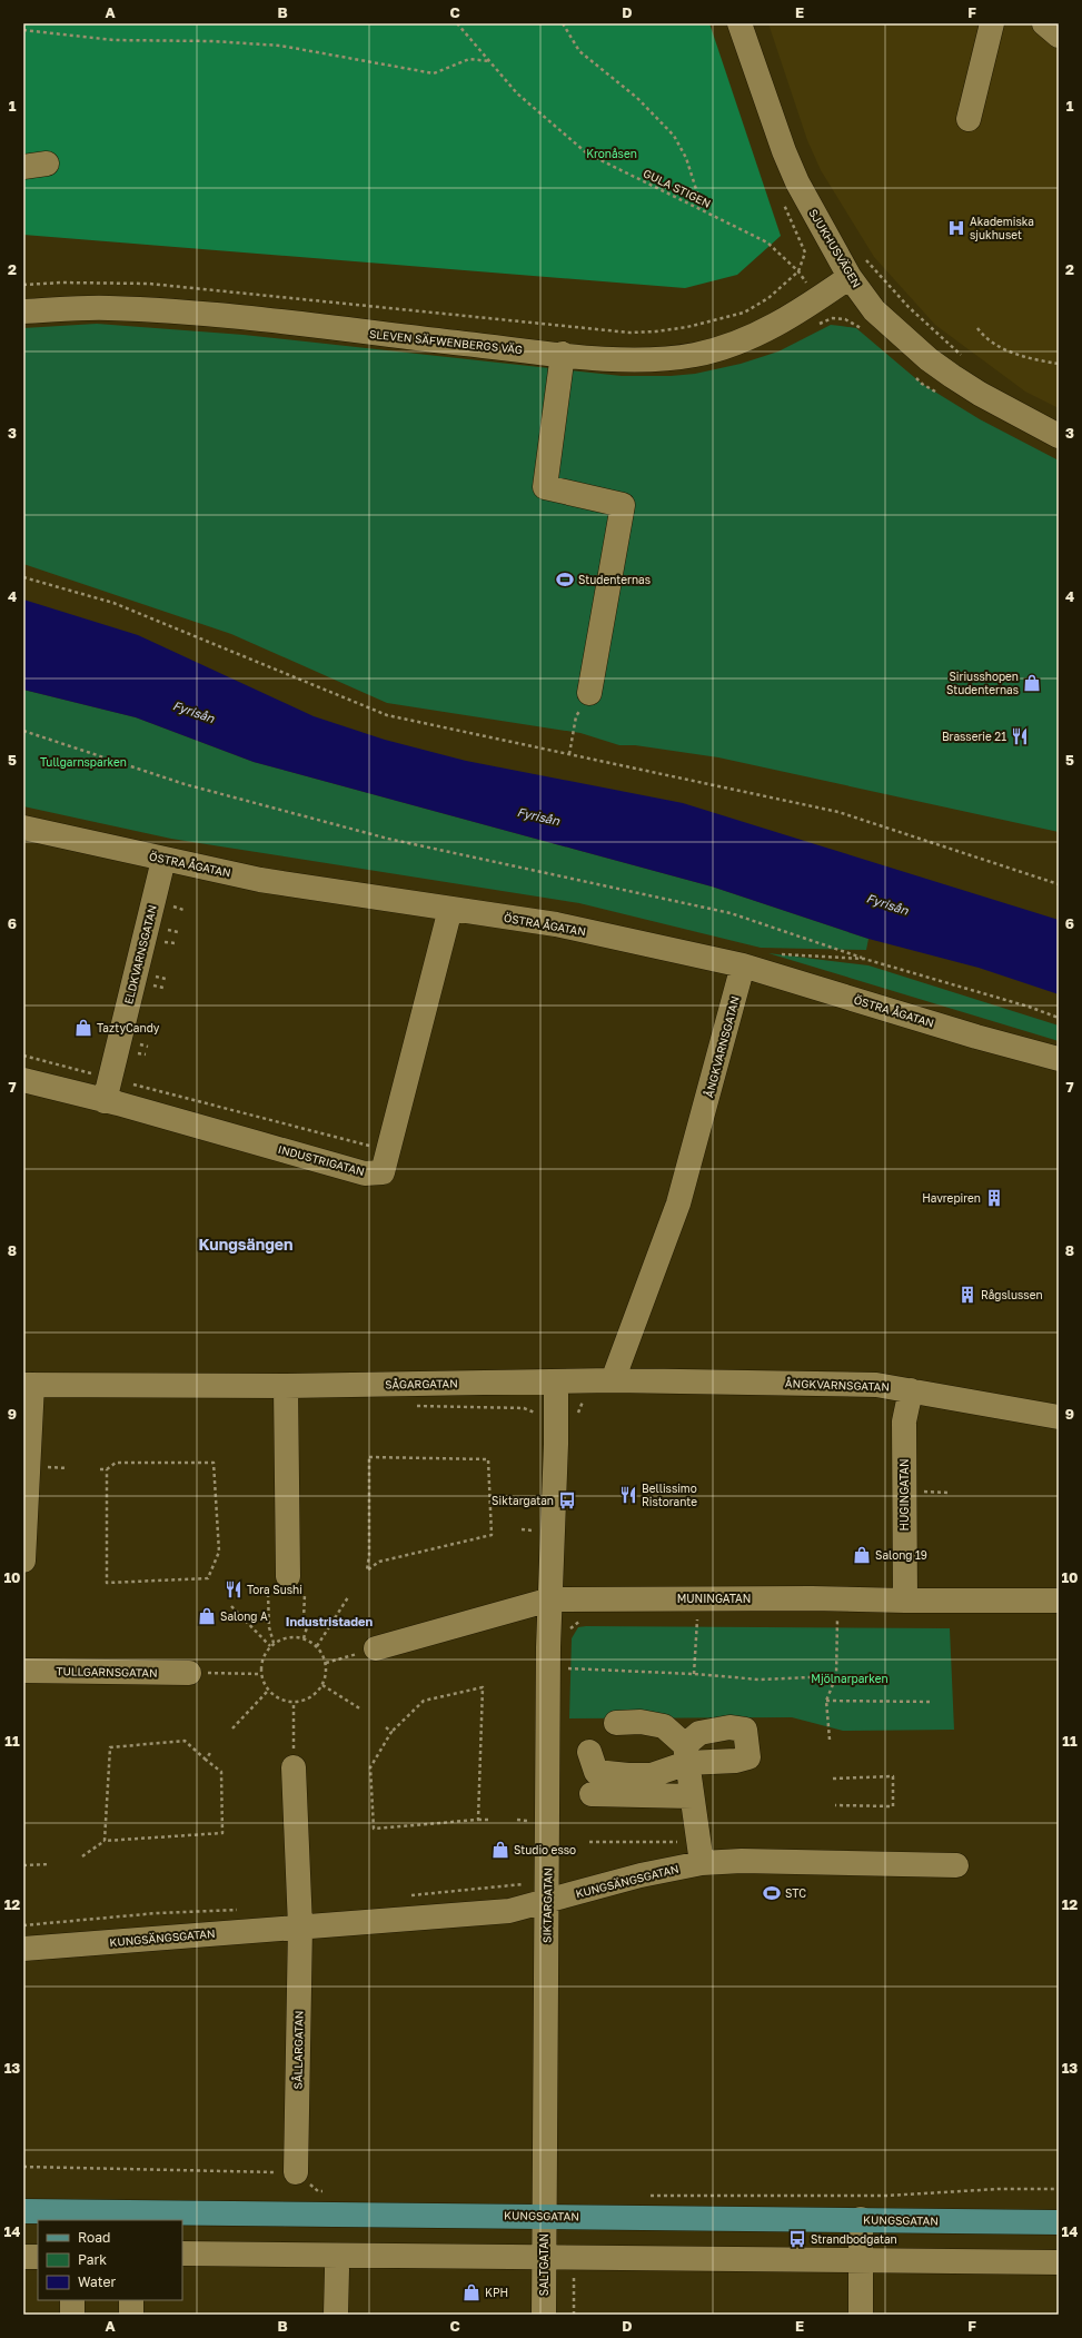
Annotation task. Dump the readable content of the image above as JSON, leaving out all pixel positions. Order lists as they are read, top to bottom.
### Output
{
  "streets": {
    "main road": ["KUNGSGATAN"],
    "street": [
      "SJUKHUSVÄGEN",
      "SLEVEN SÄFWENBERGS VÄG",
      "ÖSTRA ÅGATAN",
      "ELDKVARNSGATAN",
      "ÅNGKVARNSGATAN",
      "INDUSTRIGATAN",
      "SÅGARGATAN",
      "HUGINGATAN",
      "MUNINGATAN",
      "TULLGARNSGATAN",
      "KUNGSÄNGSGATAN",
      "SIKTARGATAN",
      "SÅLLARGATAN",
      "SALTGATAN"
    ],
    "path": ["GULA STIGEN"]
  },
  "crossings": [
    ["SJUKHUSVÄGEN", "SLEVEN SÄFWENBERGS VÄG"],
    ["ÖSTRA ÅGATAN", "ELDKVARNSGATAN"],
    ["ÖSTRA ÅGATAN", "ÅNGKVARNSGATAN"],
    ["ÖSTRA ÅGATAN", "INDUSTRIGATAN"],
    ["ELDKVARNSGATAN", "INDUSTRIGATAN"],
    ["ÅNGKVARNSGATAN", "SÅGARGATAN"],
    ["ÅNGKVARNSGATAN", "HUGINGATAN"],
    ["ÅNGKVARNSGATAN", "SIKTARGATAN"],
    ["SÅGARGATAN", "SIKTARGATAN"],
    ["HUGINGATAN", "MUNINGATAN"],
    ["MUNINGATAN", "SIKTARGATAN"],
    ["KUNGSÄNGSGATAN", "SIKTARGATAN"],
    ["KUNGSÄNGSGATAN", "SÅLLARGATAN"],
    ["SIKTARGATAN", "KUNGSGATAN"],
    ["SIKTARGATAN", "SALTGATAN"],
    ["KUNGSGATAN", "SALTGATAN"]
  ],
  "districts": ["Kungsängen", "Industristaden"],
  "water": ["Fyrisån"],
  "parks": ["Kronåsen", "Tullgarnsparken", "Mjölnarparken"],
  "places": {
    "hospital": ["Akademiska sjukhuset"],
    "sports": ["Studenternas", "STC"],
    "shop": [
      "Siriusshopen Studenternas",
      "TaztyCandy",
      "Salong 19",
      "Salong A",
      "Studio esso",
      "KPH"
    ],
    "restaurant": ["Brasserie 21", "Bellissimo Ristorante", "Tora Sushi"],
    "building": ["Havrepiren", "Rågslussen"],
    "bus stop": ["Siktargatan", "Strandbodgatan"]
  },
  "legend": ["Road", "Park", "Water"],
  "grid": {
    "columns": [
      "A",
      "B",
      "C",
      "D",
      "E",
      "F"
    ],
    "rows": [
      "1",
      "2",
      "3",
      "4",
      "5",
      "6",
      "7",
      "8",
      "9",
      "10",
      "11",
      "12",
      "13",
      "14"
    ]
  }
}
